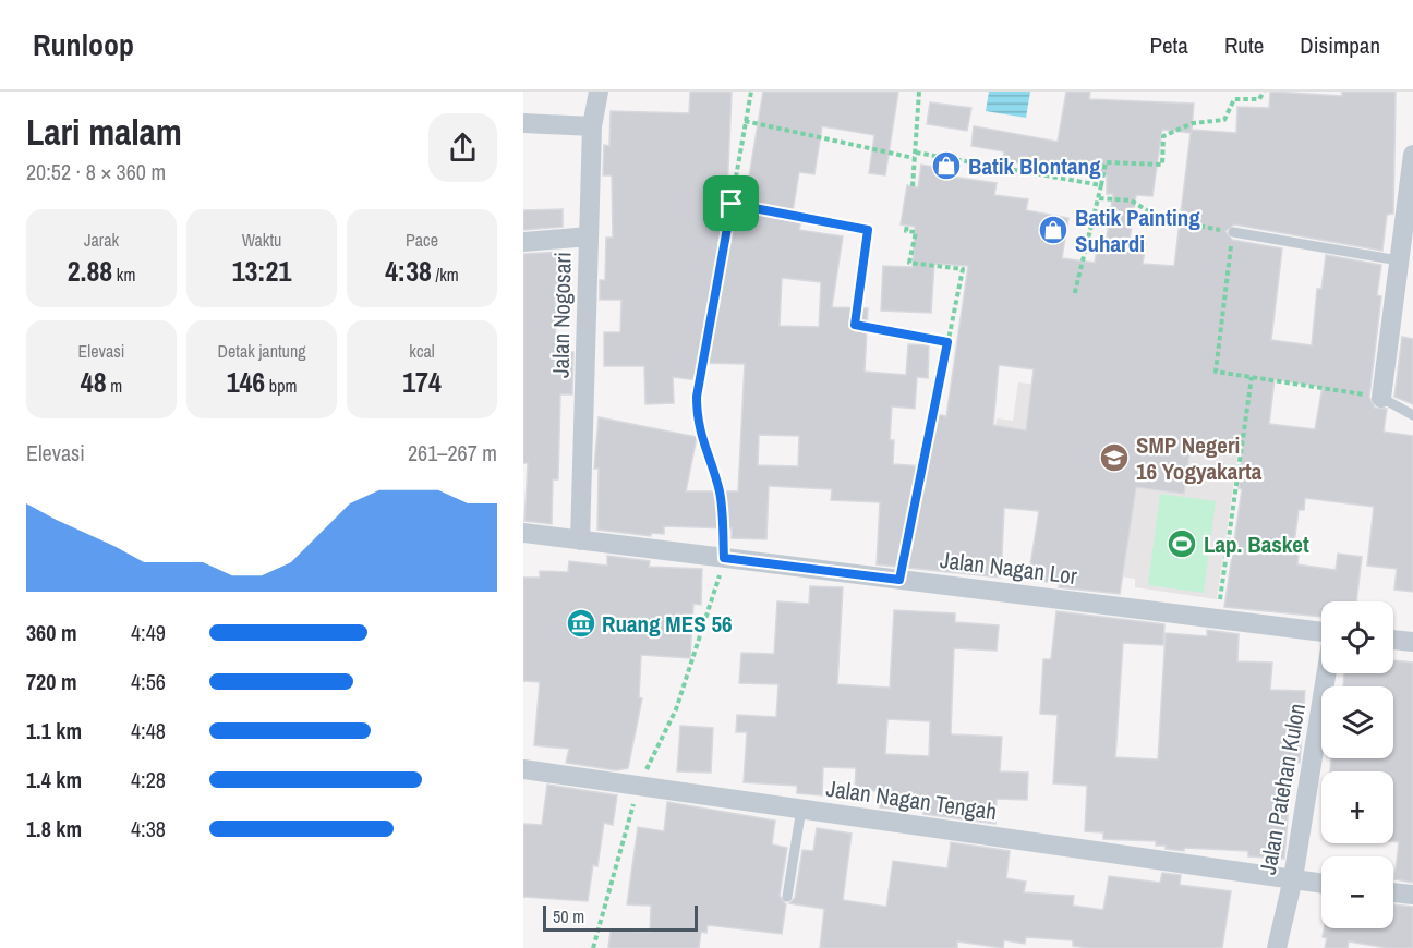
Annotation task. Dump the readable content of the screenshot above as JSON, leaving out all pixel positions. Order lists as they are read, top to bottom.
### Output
{
  "streets": {
    "street": [
      "Jalan Nogosari",
      "Jalan Nagan Lor",
      "Jalan Patehan Kulon",
      "Jalan Nagan Tengah"
    ]
  },
  "crossings": [
    ["Jalan Nogosari", "Jalan Nagan Lor"],
    ["Jalan Patehan Kulon", "Jalan Nagan Tengah"]
  ],
  "places": {
    "shop": ["Batik Blontang", "Batik Painting Suhardi"],
    "school or university": ["SMP Negeri 16 Yogyakarta"],
    "sports": ["Lap. Basket"],
    "museum": ["Ruang MES 56"]
  },
  "scale_bar": "50 m",
  "page": {
    "header": "Runloop",
    "nav": ["Peta", "Rute", "Disimpan"],
    "heading": ["Lari malam", "20:52 · 8 × 360 m"],
    "stats": [
      ["Jarak", "2.88 km"],
      ["Waktu", "13:21"],
      ["Pace", "4:38 /km"],
      ["Elevasi", "48 m"],
      ["Detak jantung", "146 bpm"],
      ["kcal", "174"]
    ],
    "chart": ["Elevasi", "261–267 m"],
    "map_buttons": ["+", "−"],
    "list": [
      {
        "name": "360 m",
        "note": "4:49"
      },
      {
        "name": "720 m",
        "note": "4:56"
      },
      {
        "name": "1.1 km",
        "note": "4:48"
      },
      {
        "name": "1.4 km",
        "note": "4:28"
      },
      {
        "name": "1.8 km",
        "note": "4:38"
      }
    ],
    "scale": "50 m"
  }
}
